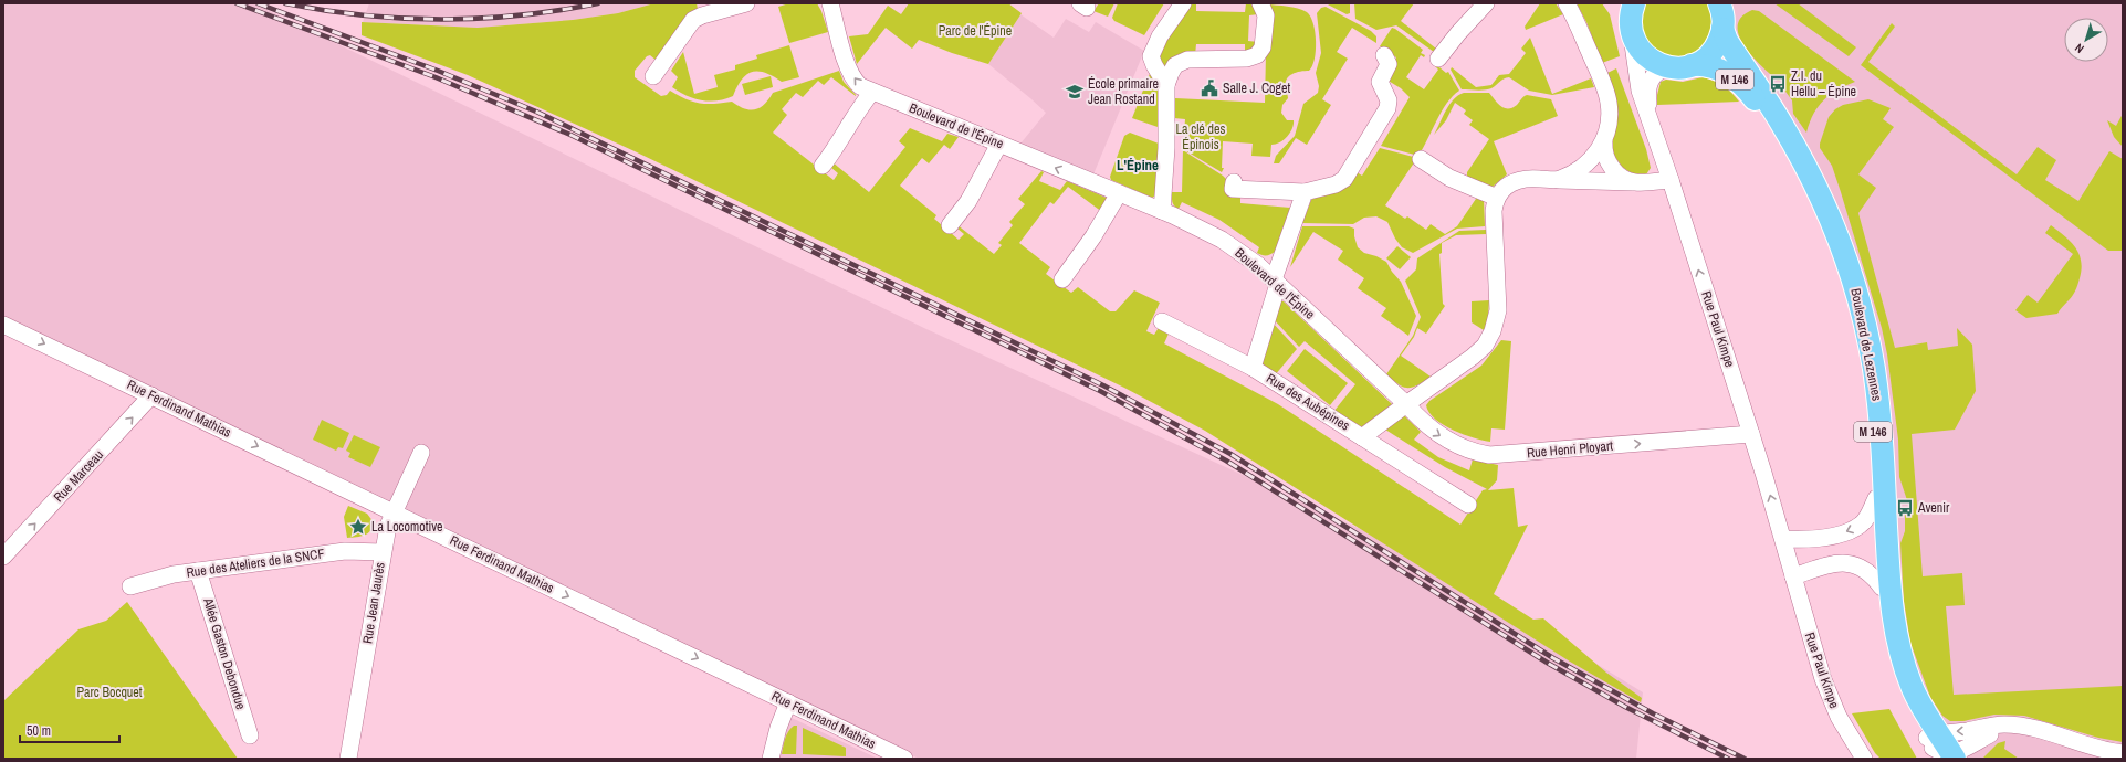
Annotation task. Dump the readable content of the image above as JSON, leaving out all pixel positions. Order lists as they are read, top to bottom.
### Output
{
  "streets": {
    "main road": ["M 146", "Boulevard de Lezennes"],
    "street": [
      "Boulevard de l'Épine",
      "Rue Paul Kimpe",
      "Rue des Aubépines",
      "Rue Ferdinand Mathias",
      "Rue Henri Ployart",
      "Rue Marceau",
      "Rue des Ateliers de la SNCF",
      "Rue Jean Jaurès",
      "Allée Gaston Debondue"
    ]
  },
  "crossings": [
    ["Boulevard de l'Épine", "Rue des Aubépines"],
    ["Boulevard de l'Épine", "Rue Henri Ployart"],
    ["Rue Paul Kimpe", "Rue Henri Ployart"],
    ["Rue des Aubépines", "Rue Henri Ployart"],
    ["Rue Ferdinand Mathias", "Rue Marceau"],
    ["Rue Ferdinand Mathias", "Rue Jean Jaurès"],
    ["Rue des Ateliers de la SNCF", "Rue Jean Jaurès"],
    ["Rue des Ateliers de la SNCF", "Allée Gaston Debondue"]
  ],
  "one_way": [
    "Rue Paul Kimpe",
    "Rue Ferdinand Mathias",
    "Rue Henri Ployart",
    "Rue Marceau"
  ],
  "districts": ["L'Épine"],
  "parks": ["Parc de l'Épine", "La clé des Épinois", "Parc Bocquet"],
  "places": {
    "bus stop": ["Z.I. du Hellu – Épine", "Avenir"],
    "public building": ["Salle J. Coget"],
    "school or university": ["École primaire Jean Rostand"],
    "place": ["La Locomotive"]
  },
  "scale_bar": "50 m",
  "north": "bottom left"
}
